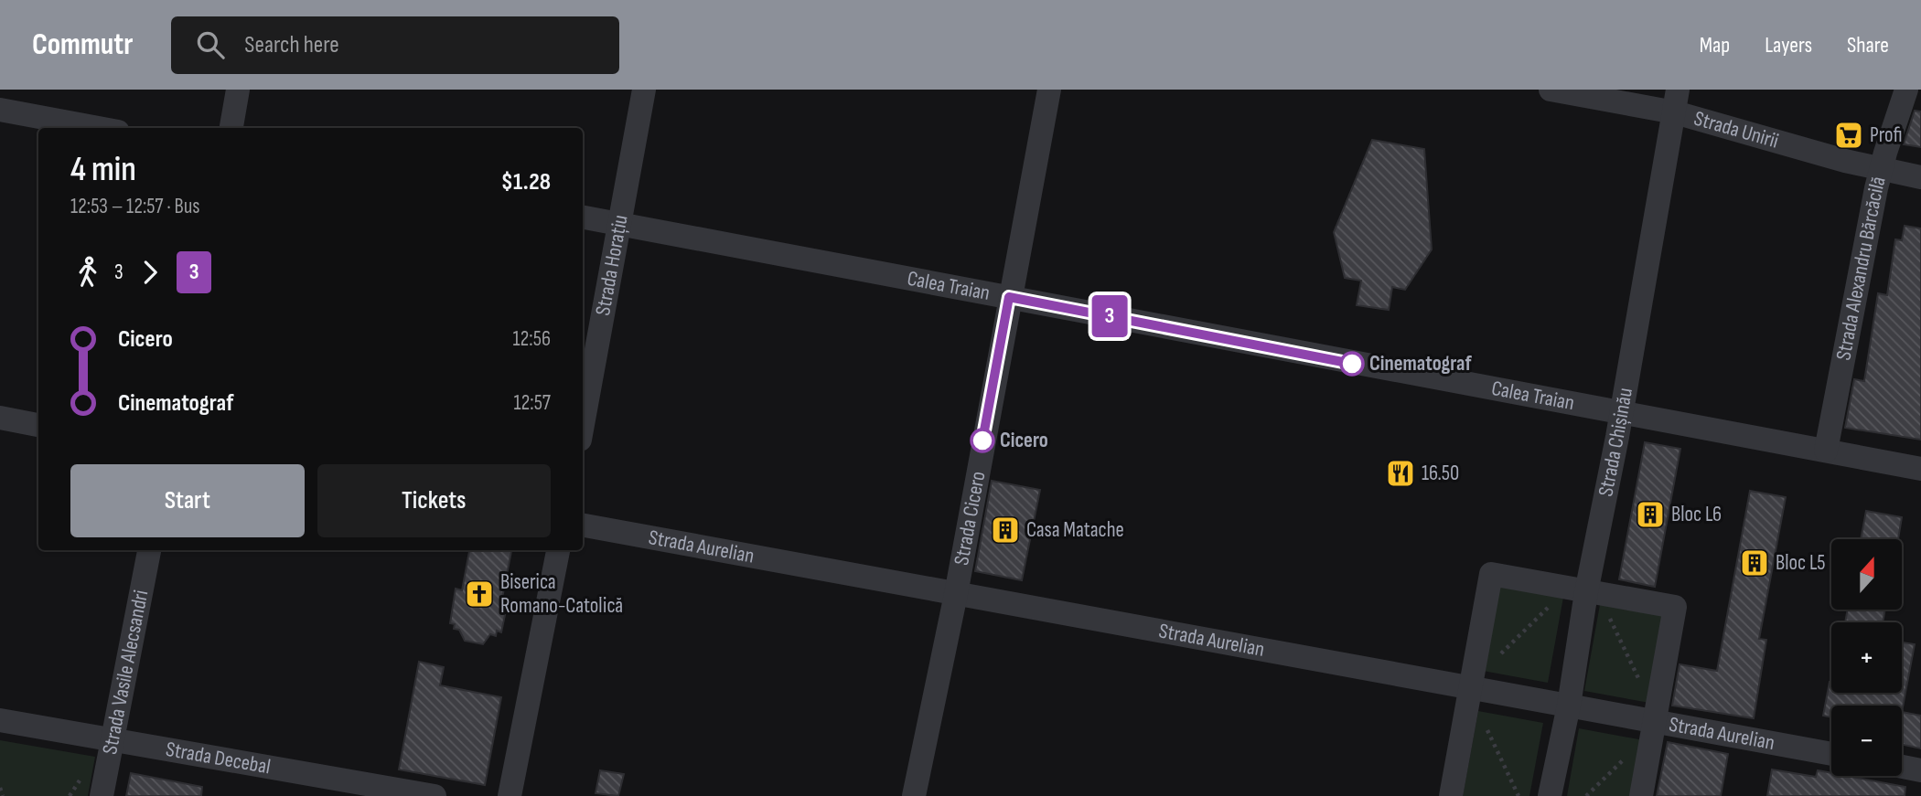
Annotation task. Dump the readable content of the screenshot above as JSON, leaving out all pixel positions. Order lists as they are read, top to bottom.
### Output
{
  "streets": {
    "street": [
      "Strada Unirii",
      "Strada Horațiu",
      "Strada Alexandru Bărcăcilă",
      "Calea Traian",
      "Strada Chișinău",
      "Strada Cicero",
      "Strada Aurelian",
      "Strada Vasile Alecsandri",
      "Strada Decebal"
    ]
  },
  "crossings": [
    ["Strada Unirii", "Strada Alexandru Bărcăcilă"],
    ["Strada Unirii", "Strada Chișinău"],
    ["Strada Horațiu", "Calea Traian"],
    ["Strada Alexandru Bărcăcilă", "Calea Traian"],
    ["Calea Traian", "Strada Chișinău"],
    ["Calea Traian", "Strada Cicero"],
    ["Strada Chișinău", "Strada Aurelian"],
    ["Strada Cicero", "Strada Aurelian"],
    ["Strada Vasile Alecsandri", "Strada Decebal"]
  ],
  "places": {
    "supermarket": ["Profi"],
    "other": ["Cinematograf", "Cicero"],
    "restaurant": ["16.50"],
    "building": ["Bloc L6", "Casa Matache", "Bloc L5"],
    "church": ["Biserica Romano-Catolică"]
  },
  "lines": ["bus line 3"],
  "north": "top",
  "page": {
    "header": "Commutr",
    "search": "Search here",
    "nav": ["Map", "Layers", "Share"],
    "on_map": "3",
    "heading": ["4 min", "12:53 – 12:57 · Bus", "$1.28"],
    "legs": ["3", "3"],
    "list": [
      {
        "name": "Cicero",
        "value": "12:56"
      },
      {
        "name": "Cinematograf",
        "value": "12:57"
      }
    ],
    "buttons": ["Start", "Tickets"],
    "map_buttons": ["+", "−"]
  }
}
